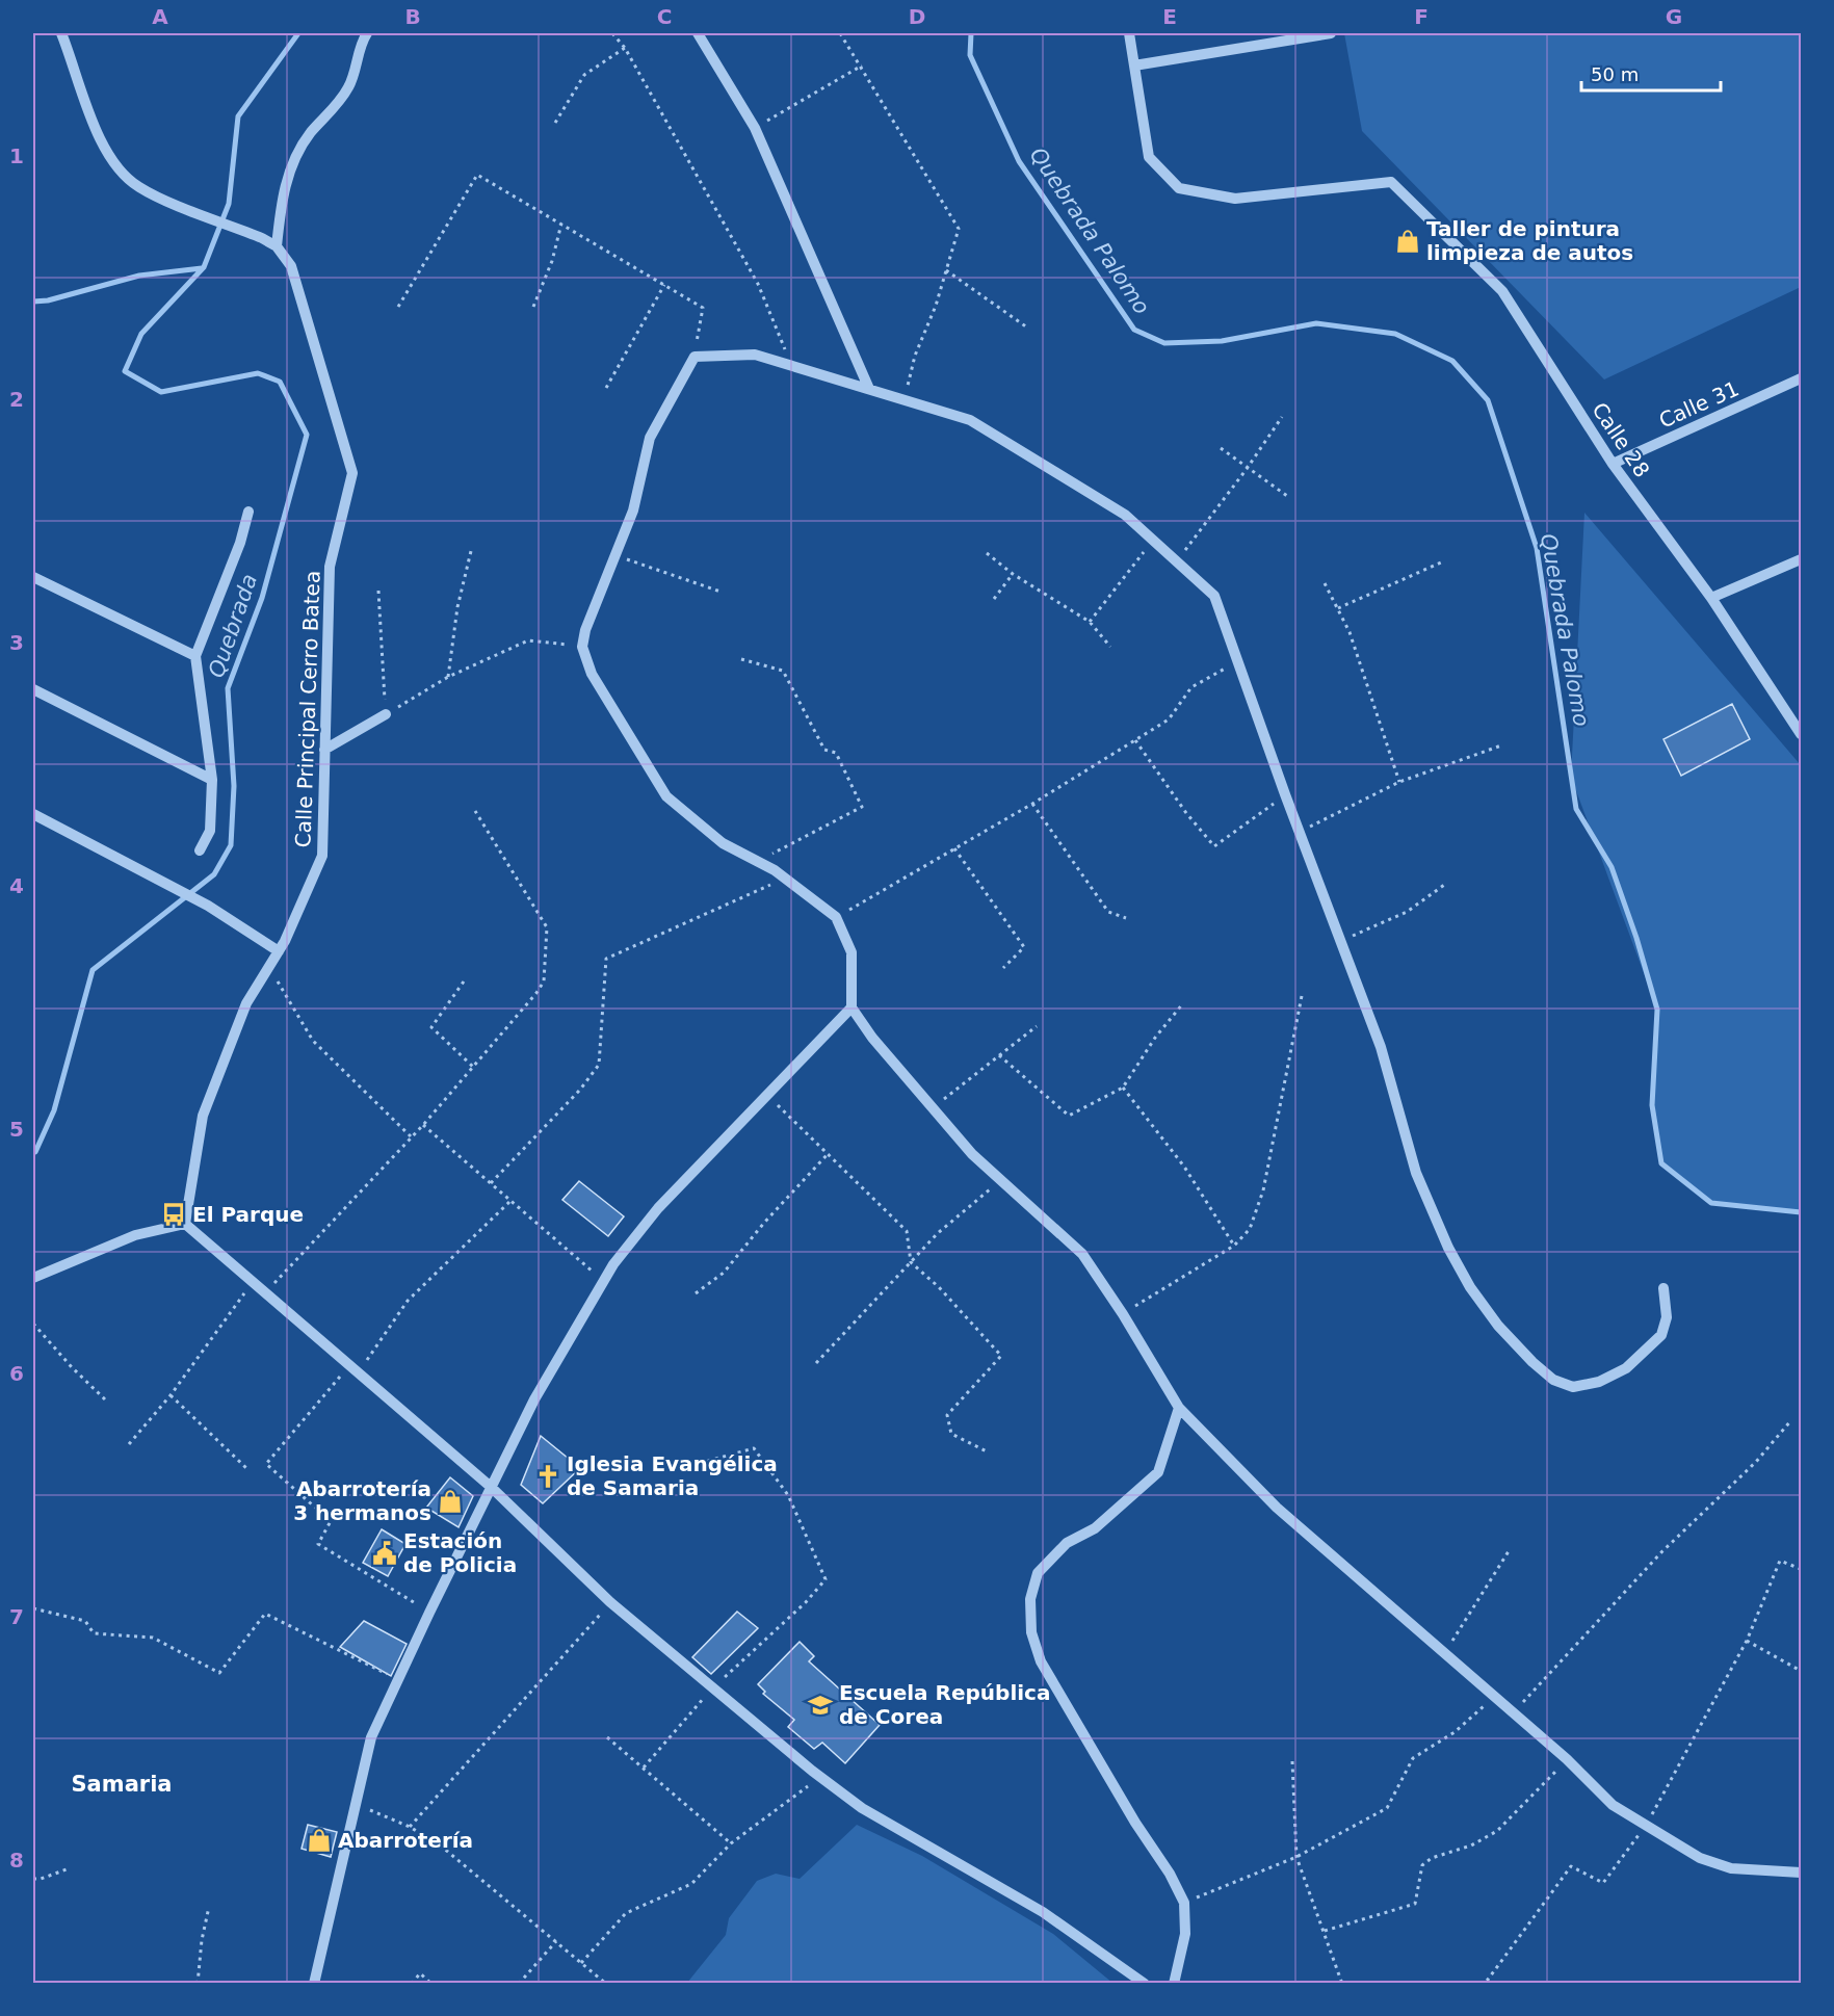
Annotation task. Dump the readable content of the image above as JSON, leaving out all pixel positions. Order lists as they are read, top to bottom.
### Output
{
  "streets": {
    "street": ["Calle 31", "Calle 28", "Calle Principal Cerro Batea"]
  },
  "crossings": [
    ["Calle 31", "Calle 28"]
  ],
  "districts": ["Samaria"],
  "water": ["Quebrada Palomo", "Quebrada"],
  "places": {
    "shop": ["Taller de pintura limpieza de autos", "Abarrotería 3 hermanos", "Abarrotería"],
    "bus stop": ["El Parque"],
    "church": ["Iglesia Evangélica de Samaria"],
    "public building": ["Estación de Policia"],
    "school or university": ["Escuela República de Corea"]
  },
  "scale_bar": "50 m",
  "grid": {
    "columns": [
      "A",
      "B",
      "C",
      "D",
      "E",
      "F",
      "G"
    ],
    "rows": [
      "1",
      "2",
      "3",
      "4",
      "5",
      "6",
      "7",
      "8"
    ]
  }
}
